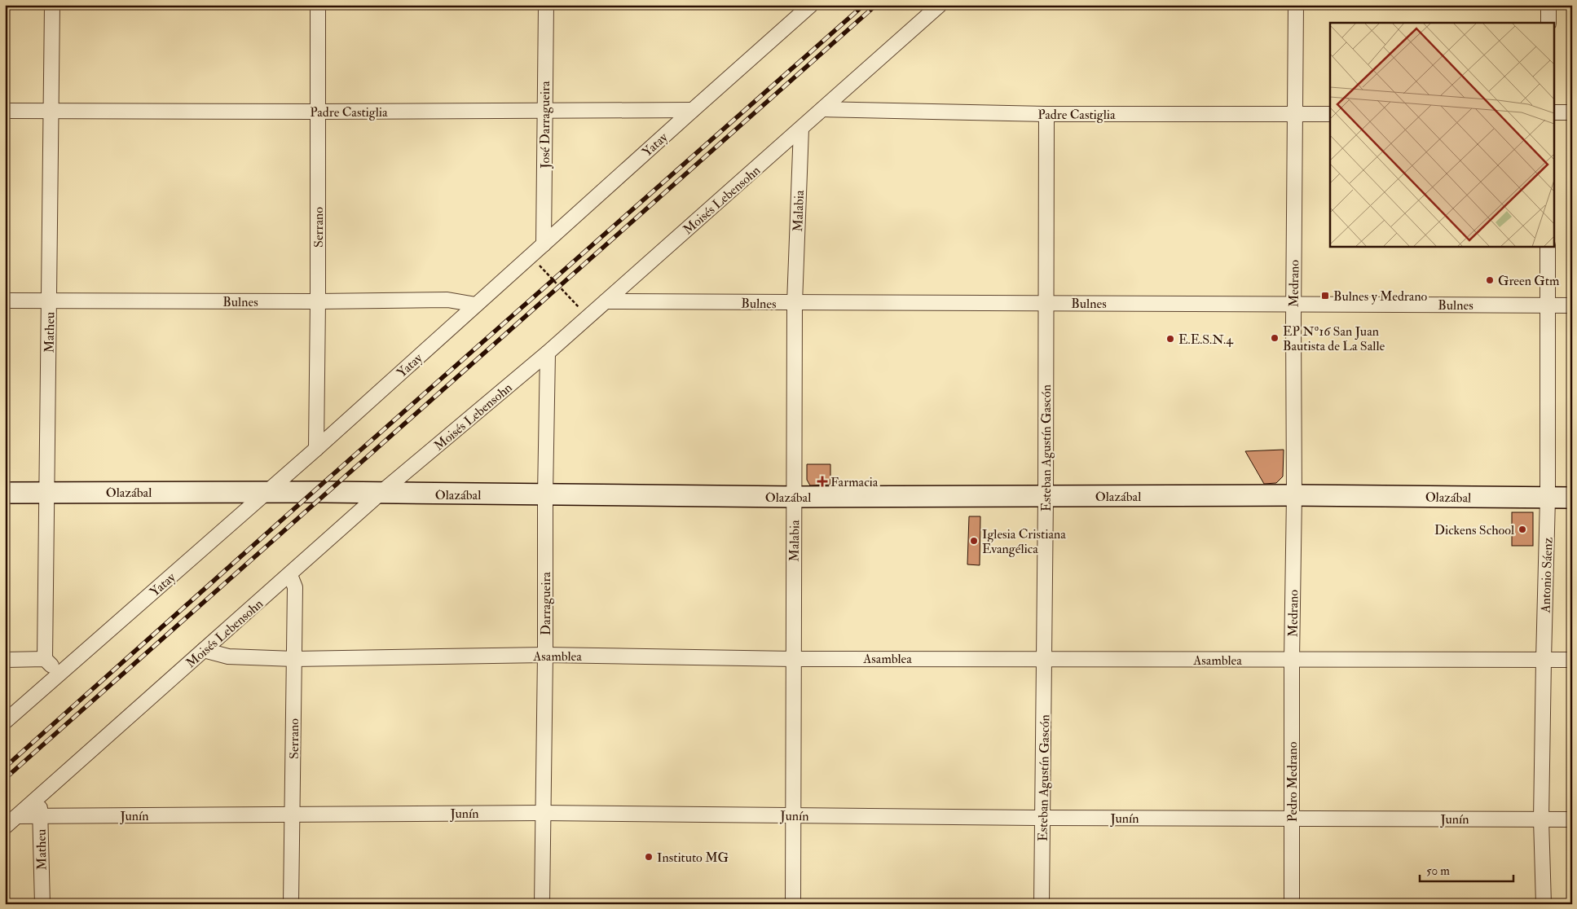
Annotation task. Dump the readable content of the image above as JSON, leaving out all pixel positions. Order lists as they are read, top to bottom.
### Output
{
  "streets": {
    "street": [
      "Padre Castiglia",
      "José Darragueira",
      "Yatay",
      "Moisés Lebensohn",
      "Malabia",
      "Serrano",
      "Medrano",
      "Bulnes",
      "Matheu",
      "Esteban Agustín Gascón",
      "Olazábal",
      "Antonio Sáenz",
      "Darragueira",
      "Asamblea",
      "Pedro Medrano",
      "Junín"
    ]
  },
  "crossings": [
    ["Padre Castiglia", "José Darragueira"],
    ["Padre Castiglia", "Yatay"],
    ["Padre Castiglia", "Moisés Lebensohn"],
    ["Padre Castiglia", "Serrano"],
    ["Padre Castiglia", "Medrano"],
    ["Padre Castiglia", "Matheu"],
    ["Padre Castiglia", "Esteban Agustín Gascón"],
    ["José Darragueira", "Yatay"],
    ["Yatay", "Serrano"],
    ["Yatay", "Bulnes"],
    ["Yatay", "Olazábal"],
    ["Moisés Lebensohn", "Malabia"],
    ["Moisés Lebensohn", "Serrano"],
    ["Moisés Lebensohn", "Bulnes"],
    ["Moisés Lebensohn", "Matheu"],
    ["Moisés Lebensohn", "Olazábal"],
    ["Moisés Lebensohn", "Darragueira"],
    ["Moisés Lebensohn", "Asamblea"],
    ["Moisés Lebensohn", "Junín"],
    ["Malabia", "Bulnes"],
    ["Malabia", "Olazábal"],
    ["Malabia", "Asamblea"],
    ["Malabia", "Junín"],
    ["Serrano", "Bulnes"],
    ["Serrano", "Asamblea"],
    ["Serrano", "Junín"],
    ["Medrano", "Bulnes"],
    ["Medrano", "Olazábal"],
    ["Medrano", "Asamblea"],
    ["Medrano", "Pedro Medrano"],
    ["Bulnes", "Matheu"],
    ["Bulnes", "Esteban Agustín Gascón"],
    ["Bulnes", "Antonio Sáenz"],
    ["Matheu", "Olazábal"],
    ["Matheu", "Junín"],
    ["Esteban Agustín Gascón", "Olazábal"],
    ["Esteban Agustín Gascón", "Asamblea"],
    ["Esteban Agustín Gascón", "Junín"],
    ["Olazábal", "Antonio Sáenz"],
    ["Olazábal", "Darragueira"],
    ["Antonio Sáenz", "Asamblea"],
    ["Antonio Sáenz", "Junín"],
    ["Darragueira", "Asamblea"],
    ["Darragueira", "Junín"],
    ["Asamblea", "Pedro Medrano"],
    ["Pedro Medrano", "Junín"]
  ],
  "places": {
    "other": [
      "Green Gtm",
      "EP Nº16 San Juan Bautista de La Salle",
      "E.E.S.N.4",
      "Dickens School",
      "Iglesia Cristiana Evangélica",
      "Instituto MG"
    ],
    "transit": ["Bulnes y Medrano"],
    "health": ["Farmacia"]
  },
  "scale_bar": "50 m"
}
